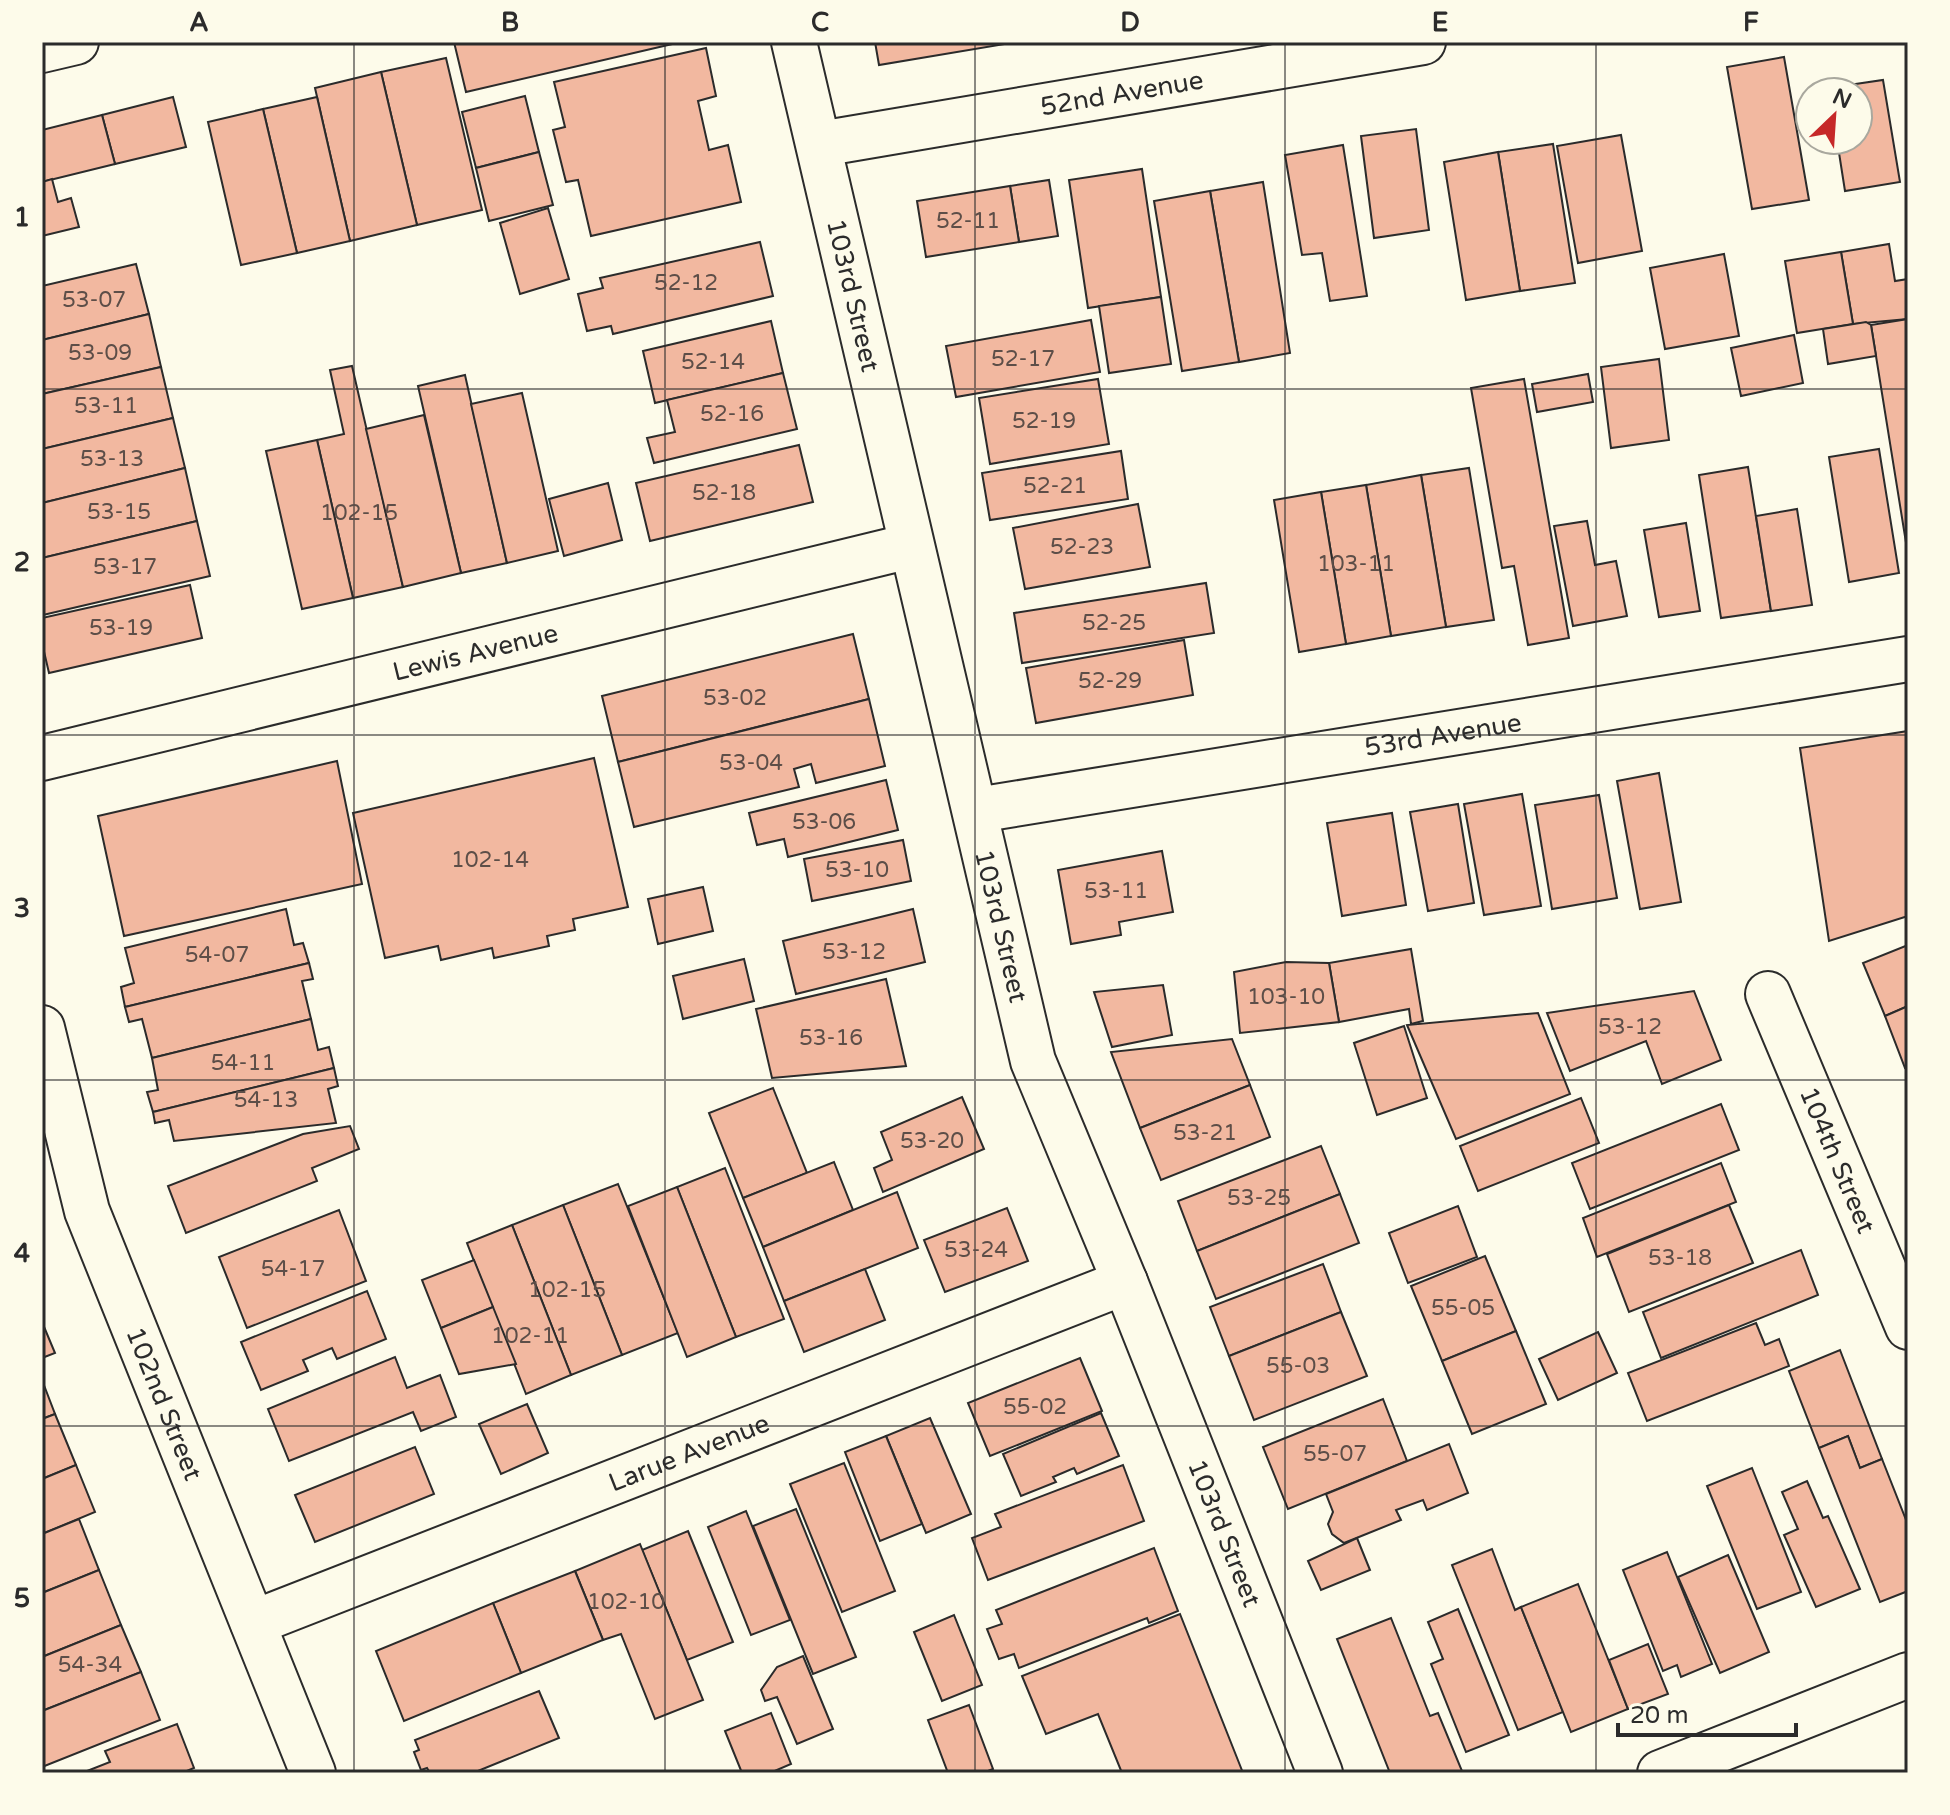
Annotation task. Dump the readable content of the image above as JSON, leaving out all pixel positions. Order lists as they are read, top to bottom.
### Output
{
  "streets": {
    "street": [
      "52nd Avenue",
      "103rd Street",
      "Lewis Avenue",
      "53rd Avenue",
      "104th Street",
      "102nd Street",
      "Larue Avenue"
    ]
  },
  "crossings": [
    ["52nd Avenue", "103rd Street"],
    ["103rd Street", "Lewis Avenue"],
    ["103rd Street", "53rd Avenue"],
    ["103rd Street", "Larue Avenue"],
    ["102nd Street", "Larue Avenue"]
  ],
  "house_numbers": [
    "52-11",
    "52-12",
    "53-07",
    "53-09",
    "52-17",
    "52-14",
    "53-11",
    "52-16",
    "52-19",
    "53-13",
    "52-21",
    "52-18",
    "53-15",
    "102-15",
    "52-23",
    "103-11",
    "53-17",
    "52-25",
    "53-19",
    "52-29",
    "53-02",
    "53-04",
    "53-06",
    "102-14",
    "53-10",
    "53-11",
    "53-12",
    "54-07",
    "103-10",
    "53-12",
    "53-16",
    "54-11",
    "54-13",
    "53-21",
    "53-20",
    "53-25",
    "53-24",
    "53-18",
    "54-17",
    "102-15",
    "55-05",
    "102-11",
    "55-03",
    "55-02",
    "55-07",
    "102-10",
    "54-34"
  ],
  "scale_bar": "20 m",
  "north": "top right",
  "grid": {
    "columns": [
      "A",
      "B",
      "C",
      "D",
      "E",
      "F"
    ],
    "rows": [
      "1",
      "2",
      "3",
      "4",
      "5"
    ]
  }
}
